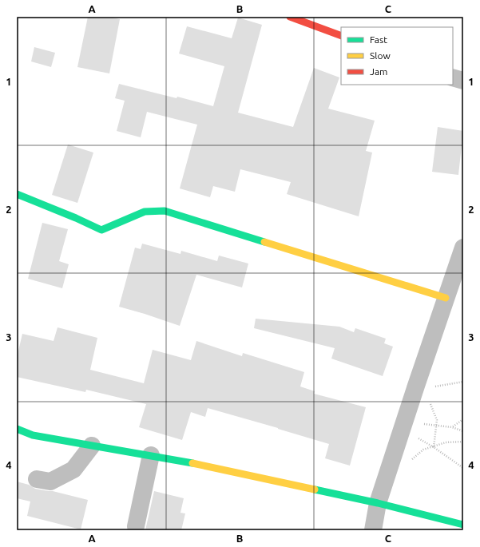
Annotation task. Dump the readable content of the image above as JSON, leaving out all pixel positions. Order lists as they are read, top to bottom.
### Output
{
  "legend": ["Fast", "Slow", "Jam"],
  "grid": {
    "columns": ["A", "B", "C"],
    "rows": [
      "1",
      "2",
      "3",
      "4"
    ]
  }
}
